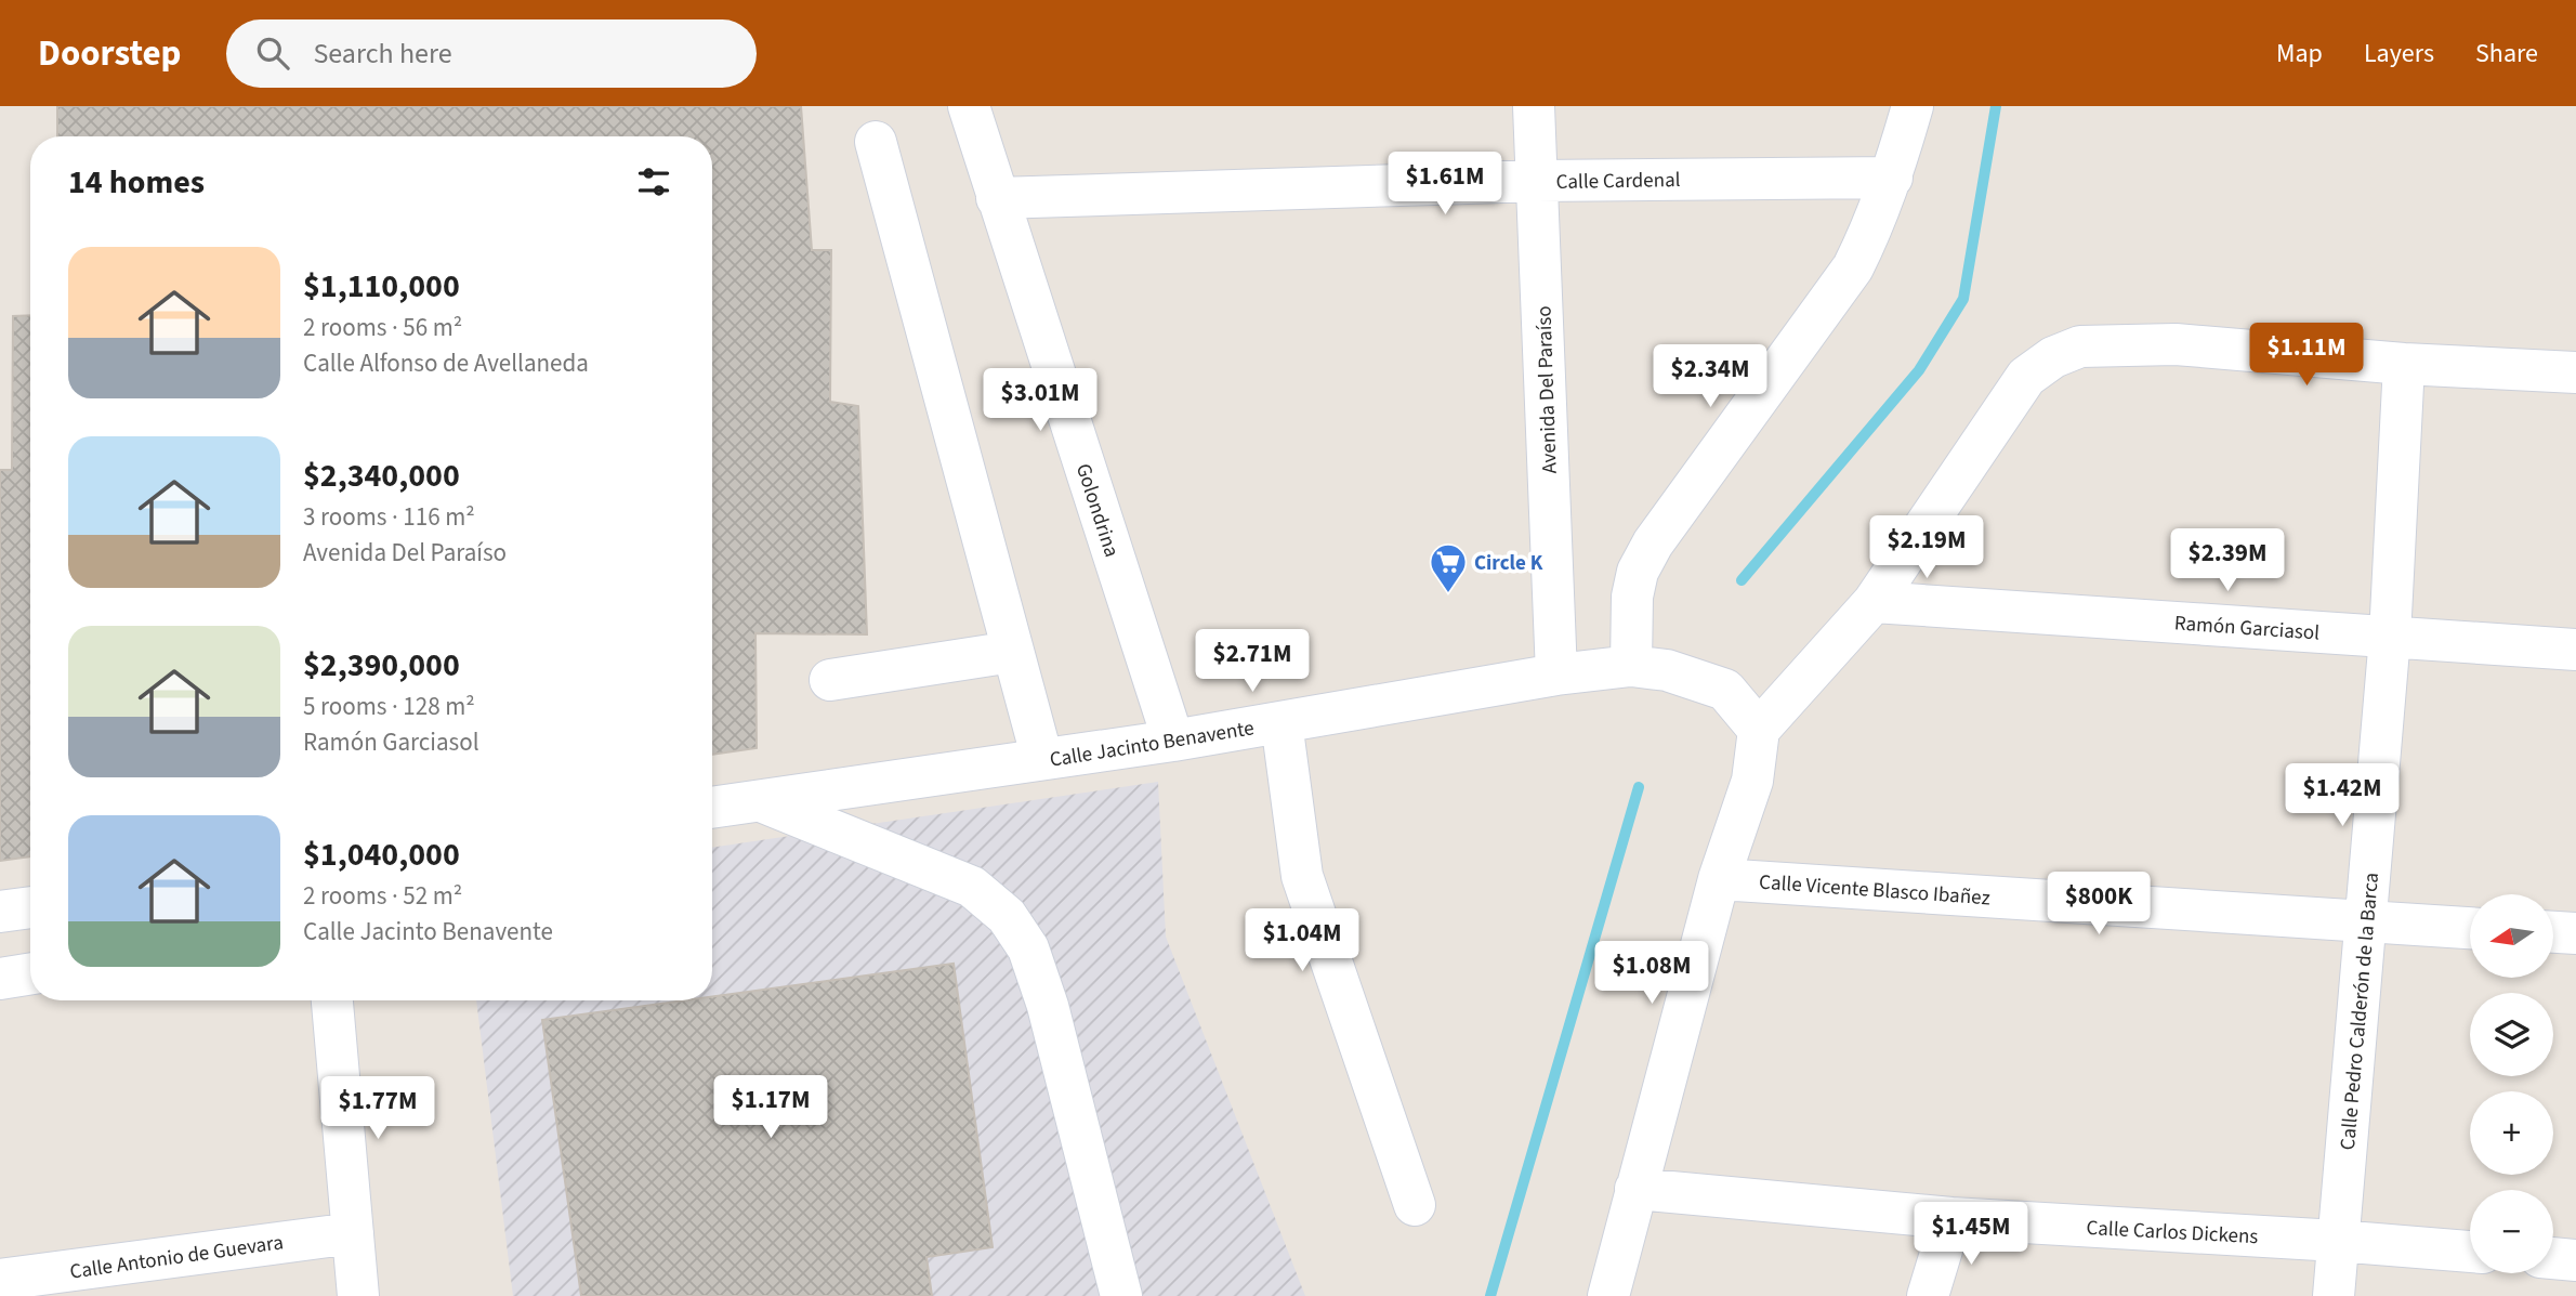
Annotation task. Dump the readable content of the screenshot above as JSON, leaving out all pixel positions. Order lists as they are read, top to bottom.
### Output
{
  "streets": {
    "street": [
      "Calle Cardenal",
      "Avenida Del Paraíso",
      "Golondrina",
      "Ramón Garciasol",
      "Calle Jacinto Benavente",
      "Calle Vicente Blasco Ibañez",
      "Calle Pedro Calderón de la Barca",
      "Calle Carlos Dickens",
      "Calle Antonio de Guevara"
    ]
  },
  "crossings": [
    ["Calle Cardenal", "Avenida Del Paraíso"],
    ["Calle Cardenal", "Golondrina"],
    ["Avenida Del Paraíso", "Calle Jacinto Benavente"],
    ["Golondrina", "Calle Jacinto Benavente"],
    ["Ramón Garciasol", "Calle Pedro Calderón de la Barca"],
    ["Calle Vicente Blasco Ibañez", "Calle Pedro Calderón de la Barca"],
    ["Calle Pedro Calderón de la Barca", "Calle Carlos Dickens"]
  ],
  "places": {
    "supermarket": ["Circle K"]
  },
  "north": "left",
  "page": {
    "header": "Doorstep",
    "search": "Search here",
    "nav": ["Map", "Layers", "Share"],
    "heading": "14 homes",
    "price": [
      "$1.61M",
      "$1.11M",
      "$2.34M",
      "$3.01M",
      "$2.19M",
      "$2.39M",
      "$2.71M",
      "$1.42M",
      "$800K",
      "$1.04M",
      "$1.08M",
      "$1.17M",
      "$1.77M",
      "$1.45M"
    ],
    "list": [
      {
        "name": "$1,110,000",
        "note": "2 rooms · 56 m² · Calle Alfonso de Avellaneda"
      },
      {
        "name": "$2,340,000",
        "note": "3 rooms · 116 m² · Avenida Del Paraíso"
      },
      {
        "name": "$2,390,000",
        "note": "5 rooms · 128 m² · Ramón Garciasol"
      },
      {
        "name": "$1,040,000",
        "note": "2 rooms · 52 m² · Calle Jacinto Benavente"
      }
    ],
    "map_buttons": ["+", "−"]
  }
}
